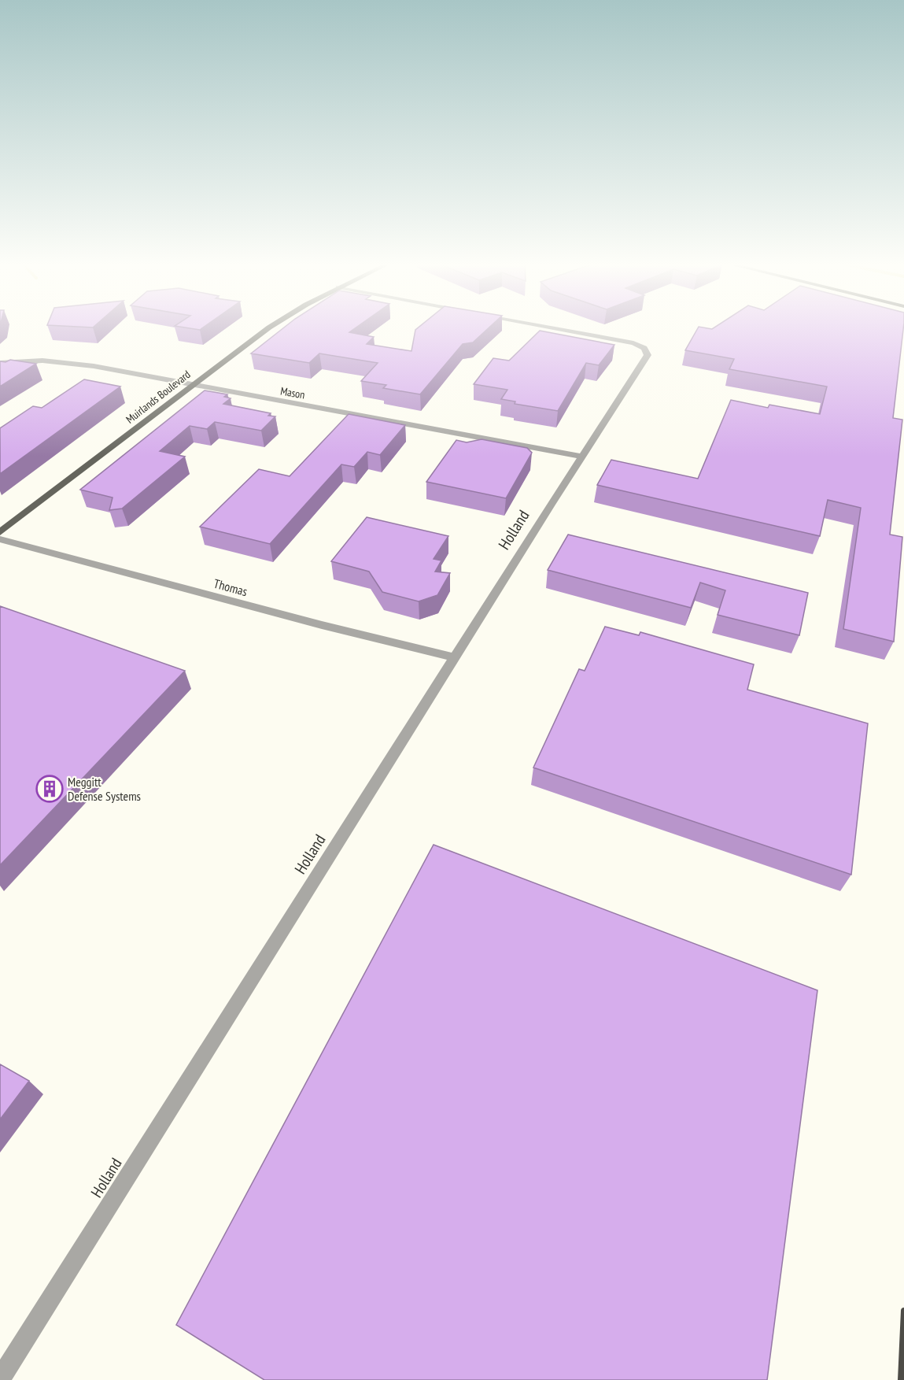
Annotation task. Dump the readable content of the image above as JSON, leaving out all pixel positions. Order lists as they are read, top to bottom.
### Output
{
  "streets": {
    "main road": ["Muirlands Boulevard"],
    "street": ["Mason", "Holland", "Thomas"]
  },
  "crossings": [
    ["Mason", "Muirlands Boulevard"],
    ["Mason", "Holland"],
    ["Holland", "Thomas"]
  ],
  "places": {
    "building": ["Meggitt Defense Systems"]
  }
}
